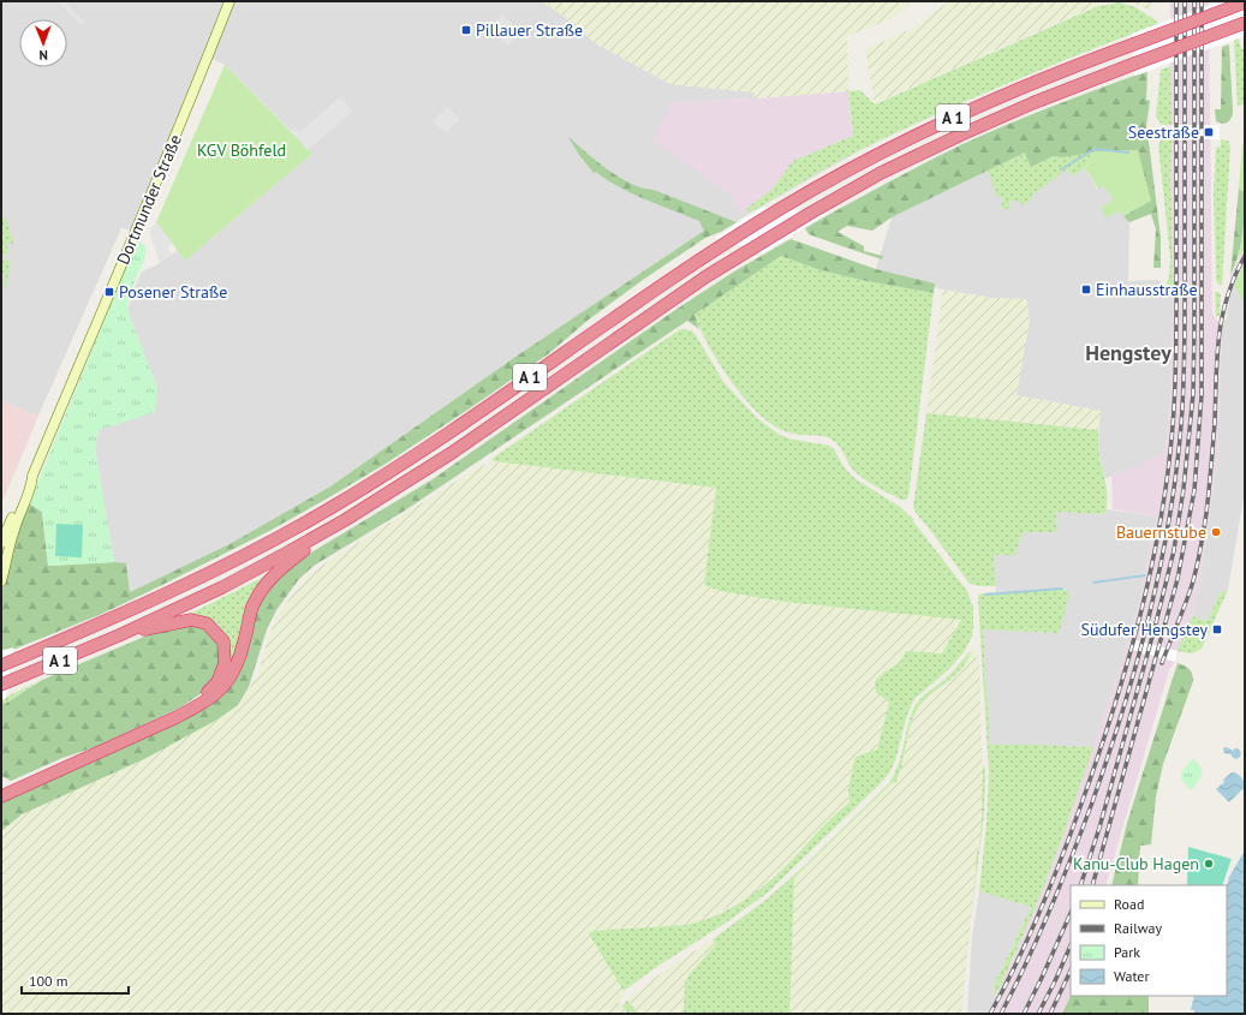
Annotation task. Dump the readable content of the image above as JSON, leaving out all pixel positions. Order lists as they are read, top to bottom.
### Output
{
  "streets": {
    "highway": ["A 1"],
    "main road": ["Dortmunder Straße"]
  },
  "districts": ["Hengstey"],
  "parks": ["KGV Böhfeld"],
  "places": {
    "transit": [
      "Pillauer Straße",
      "Seestraße",
      "Einhausstraße",
      "Posener Straße",
      "Südufer Hengstey"
    ],
    "other": ["Bauernstube", "Kanu-Club Hagen"]
  },
  "legend": [
    "Road",
    "Railway",
    "Park",
    "Water"
  ],
  "scale_bar": "100 m",
  "north": "bottom"
}
